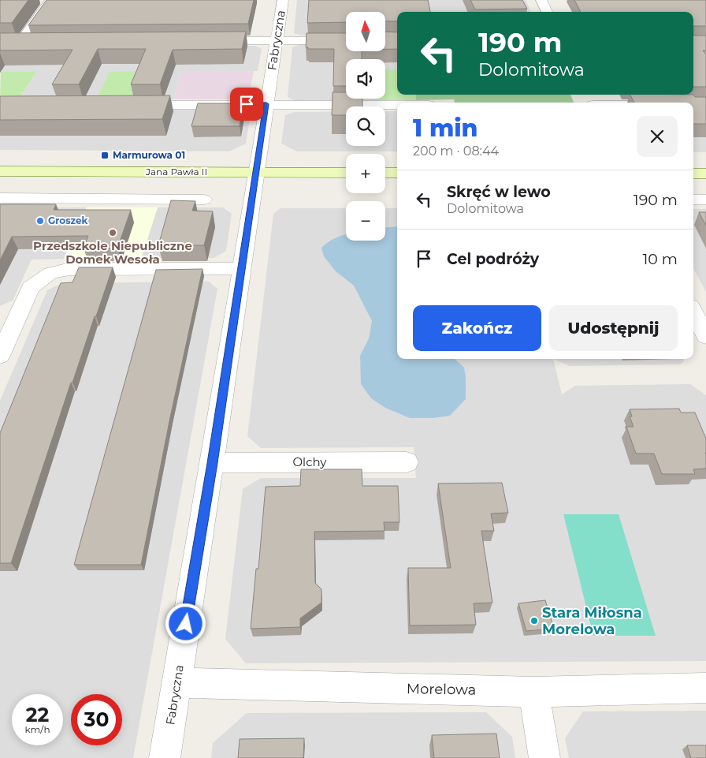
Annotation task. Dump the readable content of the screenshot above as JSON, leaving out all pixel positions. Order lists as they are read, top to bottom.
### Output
{
  "streets": {
    "street": [
      "Fabryczna",
      "Jana Pawła II",
      "Olchy",
      "Morelowa"
    ]
  },
  "crossings": [
    ["Fabryczna", "Jana Pawła II"],
    ["Fabryczna", "Olchy"],
    ["Fabryczna", "Morelowa"]
  ],
  "places": {
    "transit": ["Marmurowa 01"],
    "other": ["Groszek", "Przedszkole Niepubliczne Domek Wesoła", "Stara Miłosna Morelowa"]
  },
  "north": "top",
  "page": {
    "map_buttons": ["+", "−"],
    "turn": ["190 m", "Dolomitowa"],
    "heading": ["1 min", "200 m · 08:44"],
    "list": [
      {
        "name": "Skręć w lewo",
        "note": "Dolomitowa",
        "value": "190 m"
      },
      {
        "name": "Cel podróży",
        "value": "10 m"
      }
    ],
    "buttons": ["Zakończ", "Udostępnij"],
    "speed": "22 km/h",
    "limit": "30"
  }
}
